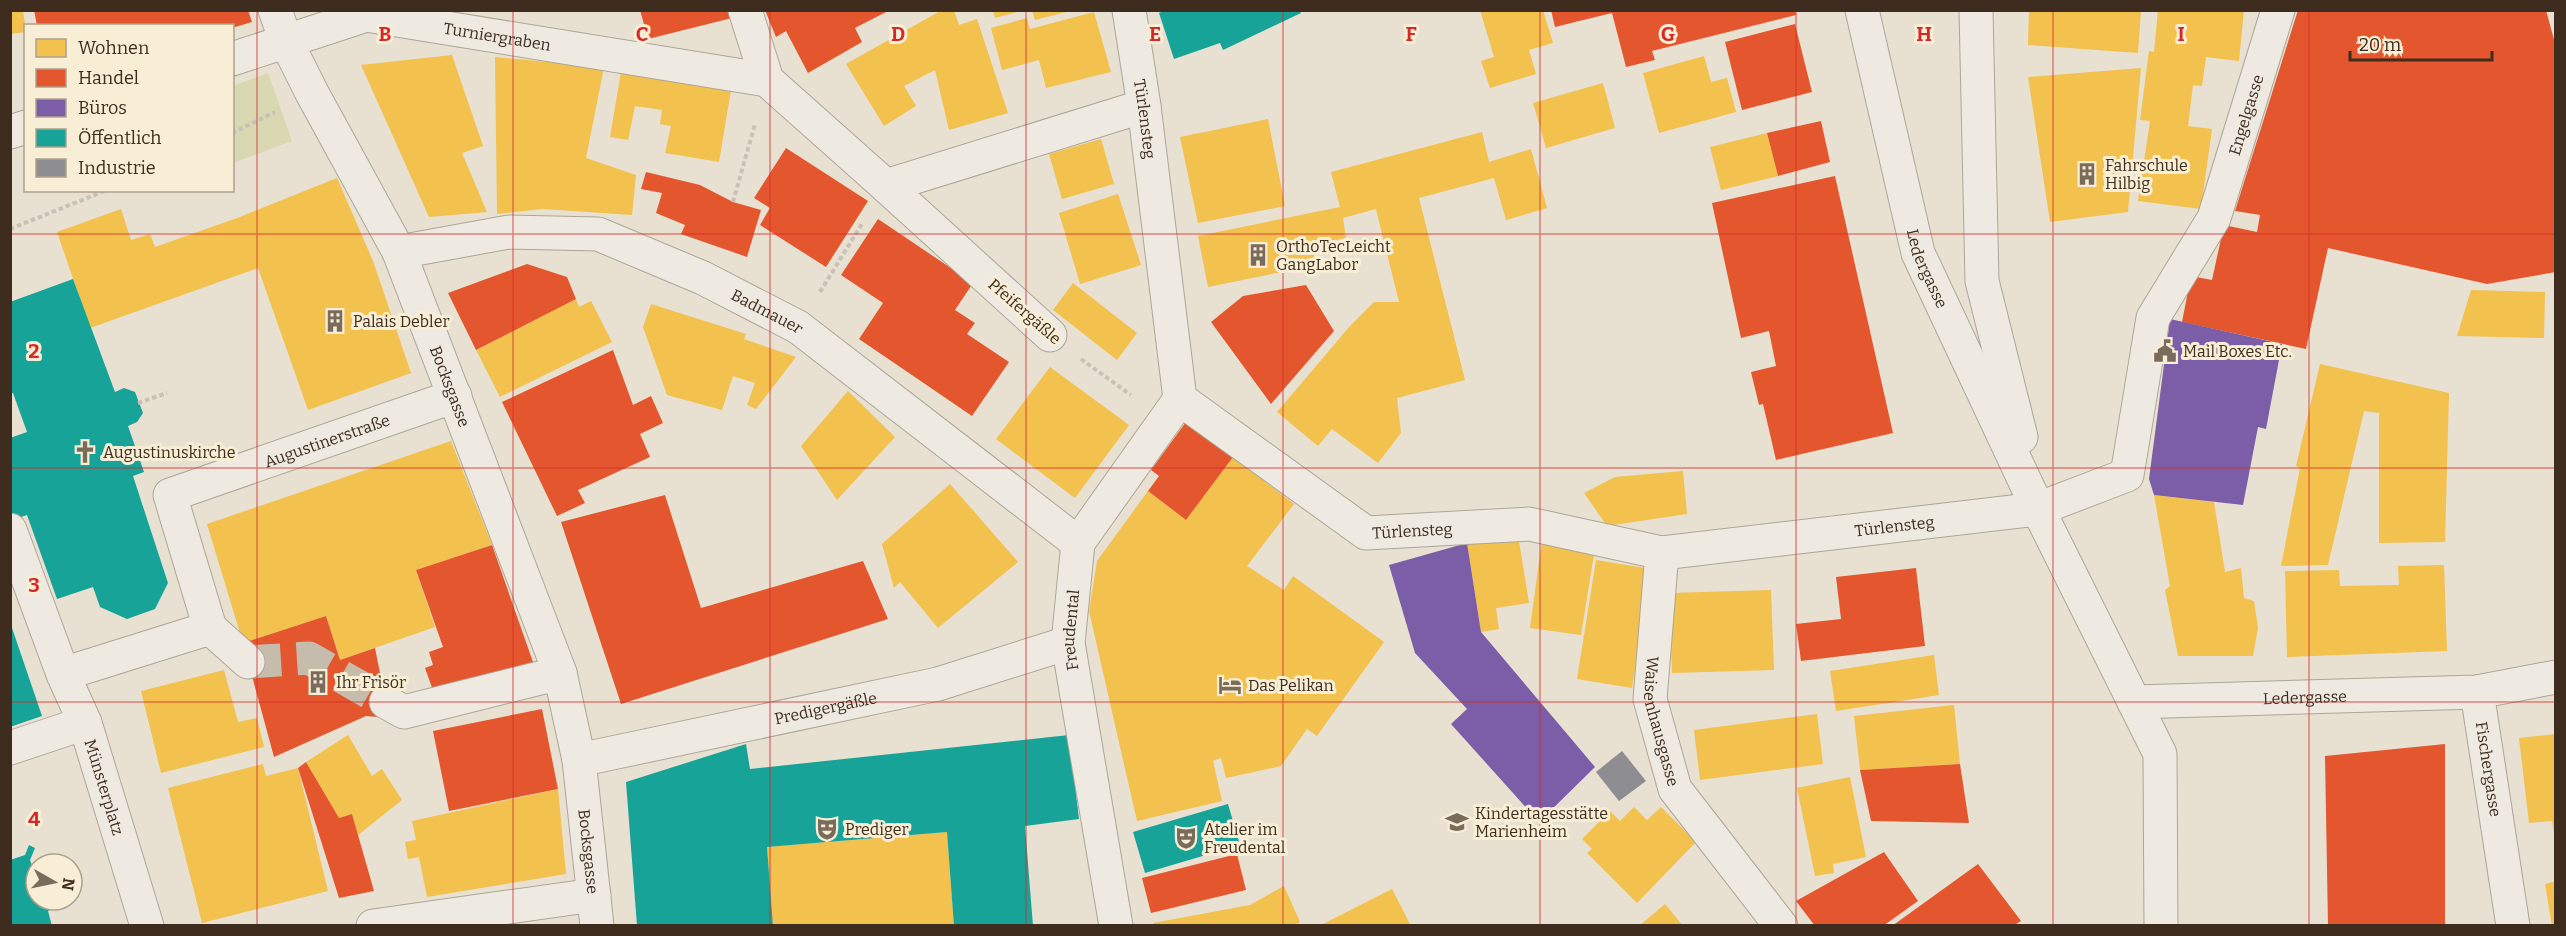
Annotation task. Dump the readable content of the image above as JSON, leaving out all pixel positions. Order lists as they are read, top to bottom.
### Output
{
  "streets": {
    "street": [
      "Turniergraben",
      "Engelgasse",
      "Türlensteg",
      "Ledergasse",
      "Pfeifergäßle",
      "Badmauer",
      "Bocksgasse",
      "Augustinerstraße",
      "Freudental",
      "Predigergäßle",
      "Waisenhausgasse",
      "Fischergasse",
      "Münsterplatz"
    ]
  },
  "crossings": [
    ["Turniergraben", "Pfeifergäßle"],
    ["Turniergraben", "Bocksgasse"],
    ["Engelgasse", "Türlensteg"],
    ["Engelgasse", "Ledergasse"],
    ["Türlensteg", "Ledergasse"],
    ["Türlensteg", "Pfeifergäßle"],
    ["Türlensteg", "Freudental"],
    ["Türlensteg", "Waisenhausgasse"],
    ["Ledergasse", "Fischergasse"],
    ["Pfeifergäßle", "Freudental"],
    ["Badmauer", "Bocksgasse"],
    ["Badmauer", "Freudental"],
    ["Bocksgasse", "Augustinerstraße"],
    ["Bocksgasse", "Predigergäßle"],
    ["Freudental", "Predigergäßle"]
  ],
  "places": {
    "building": [
      "Fahrschule Hilbig",
      "OrthoTecLeicht GangLabor",
      "Palais Debler",
      "Ihr Frisör"
    ],
    "public building": ["Mail Boxes Etc."],
    "church": ["Augustinuskirche"],
    "hotel": ["Das Pelikan"],
    "school or university": ["Kindertagesstätte Marienheim"],
    "theatre": ["Prediger", "Atelier im Freudental"]
  },
  "legend": [
    "Wohnen",
    "Handel",
    "Büros",
    "Öffentlich",
    "Industrie"
  ],
  "scale_bar": "20 m",
  "north": "right",
  "grid": {
    "columns": [
      "B",
      "C",
      "D",
      "E",
      "F",
      "G",
      "H",
      "I"
    ],
    "rows": ["2", "3", "4"]
  }
}
